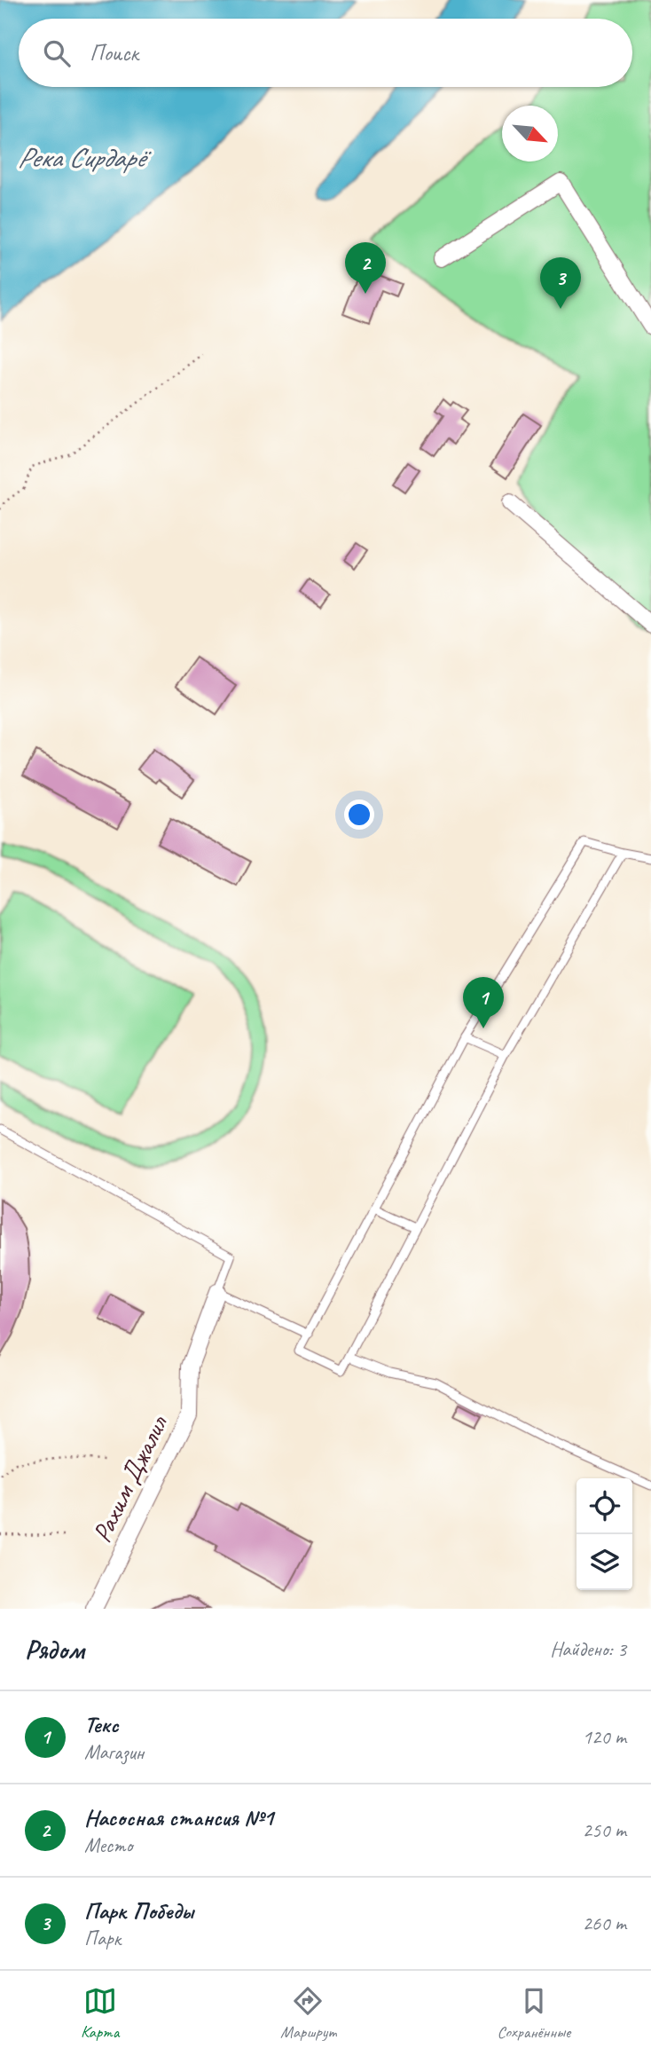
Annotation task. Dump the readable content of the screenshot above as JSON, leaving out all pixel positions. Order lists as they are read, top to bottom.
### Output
{
  "streets": {
    "street": ["Рахим Джалил"]
  },
  "water": ["Река Сирдарё"],
  "north": "bottom right",
  "page": {
    "search": "Поиск",
    "pins": ["2", "3", "1"],
    "heading": ["Рядом", "Найдено: 3"],
    "list": [
      {
        "mark": "1",
        "name": "Текс",
        "note": "Магазин",
        "value": "120 m"
      },
      {
        "mark": "2",
        "name": "Насосная стансия №1",
        "note": "Место",
        "value": "250 m"
      },
      {
        "mark": "3",
        "name": "Парк Победы",
        "note": "Парк",
        "value": "260 m"
      }
    ],
    "nav": ["Карта", "Маршрут", "Сохранённые"]
  }
}
